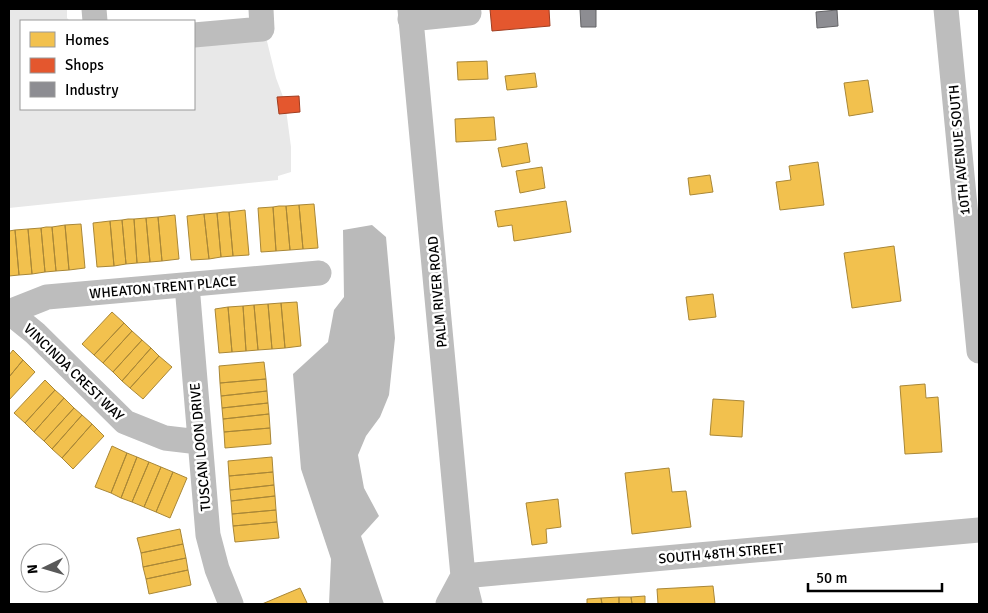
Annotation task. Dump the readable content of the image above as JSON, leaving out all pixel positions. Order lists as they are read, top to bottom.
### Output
{
  "streets": {
    "street": [
      "10TH AVENUE SOUTH",
      "WHEATON TRENT PLACE",
      "PALM RIVER ROAD",
      "VINCINDA CREST WAY",
      "TUSCAN LOON DRIVE",
      "SOUTH 48TH STREET"
    ]
  },
  "crossings": [
    ["WHEATON TRENT PLACE", "VINCINDA CREST WAY"],
    ["WHEATON TRENT PLACE", "TUSCAN LOON DRIVE"],
    ["PALM RIVER ROAD", "SOUTH 48TH STREET"],
    ["VINCINDA CREST WAY", "TUSCAN LOON DRIVE"]
  ],
  "legend": ["Homes", "Shops", "Industry"],
  "scale_bar": "50 m",
  "north": "left"
}
